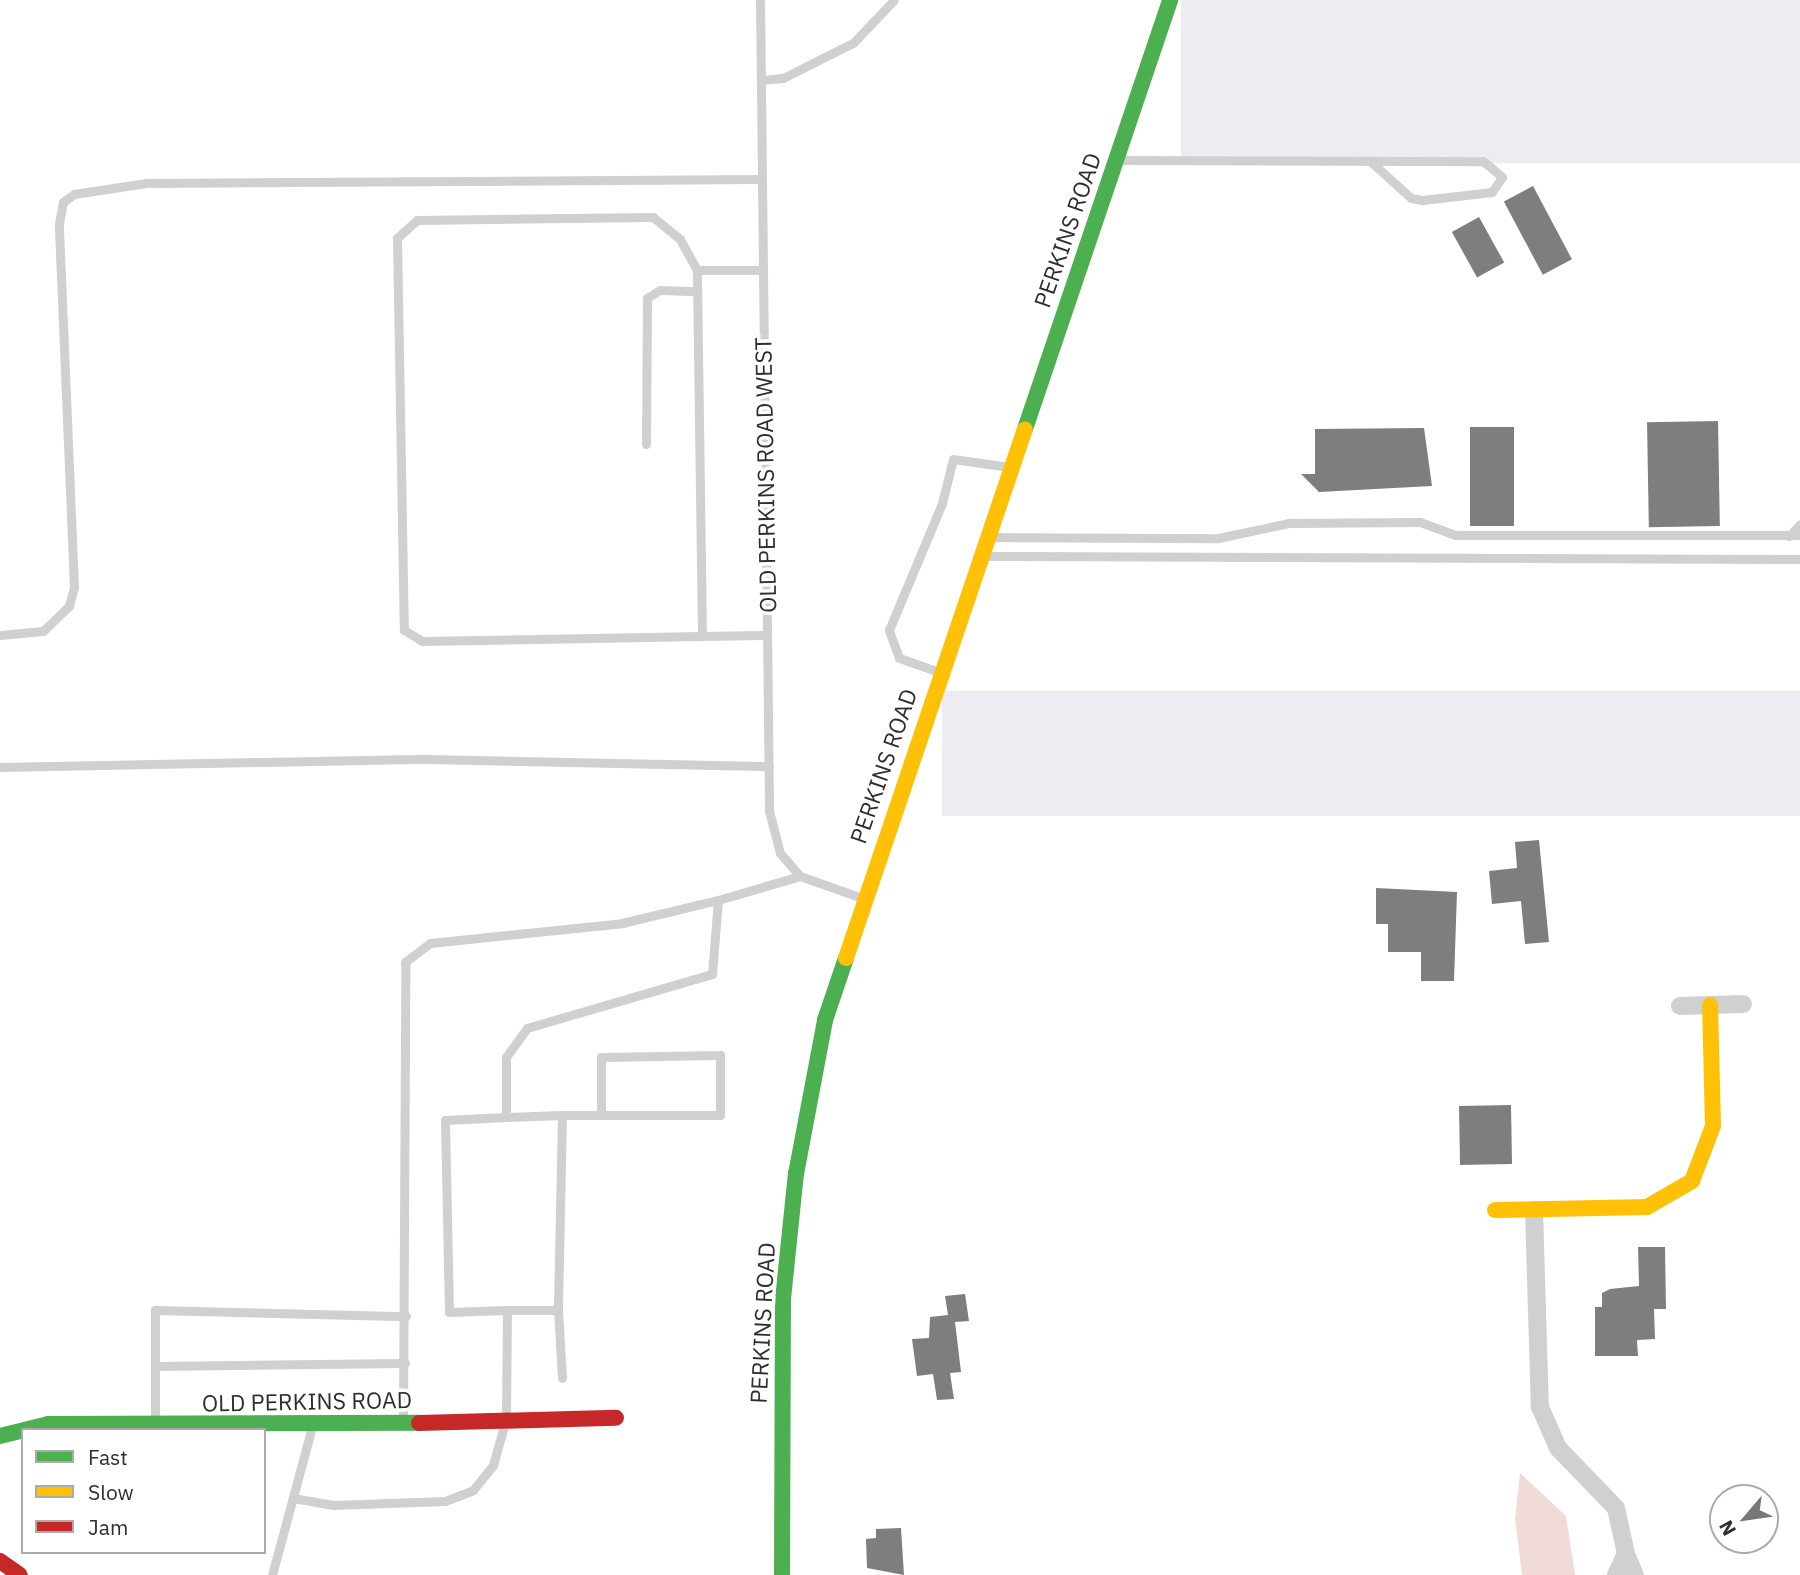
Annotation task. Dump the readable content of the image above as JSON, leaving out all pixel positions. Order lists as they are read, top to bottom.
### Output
{
  "streets": {
    "main road": ["PERKINS ROAD", "OLD PERKINS ROAD"],
    "lane": ["OLD PERKINS ROAD WEST"]
  },
  "legend": ["Fast", "Slow", "Jam"],
  "north": "bottom left"
}
